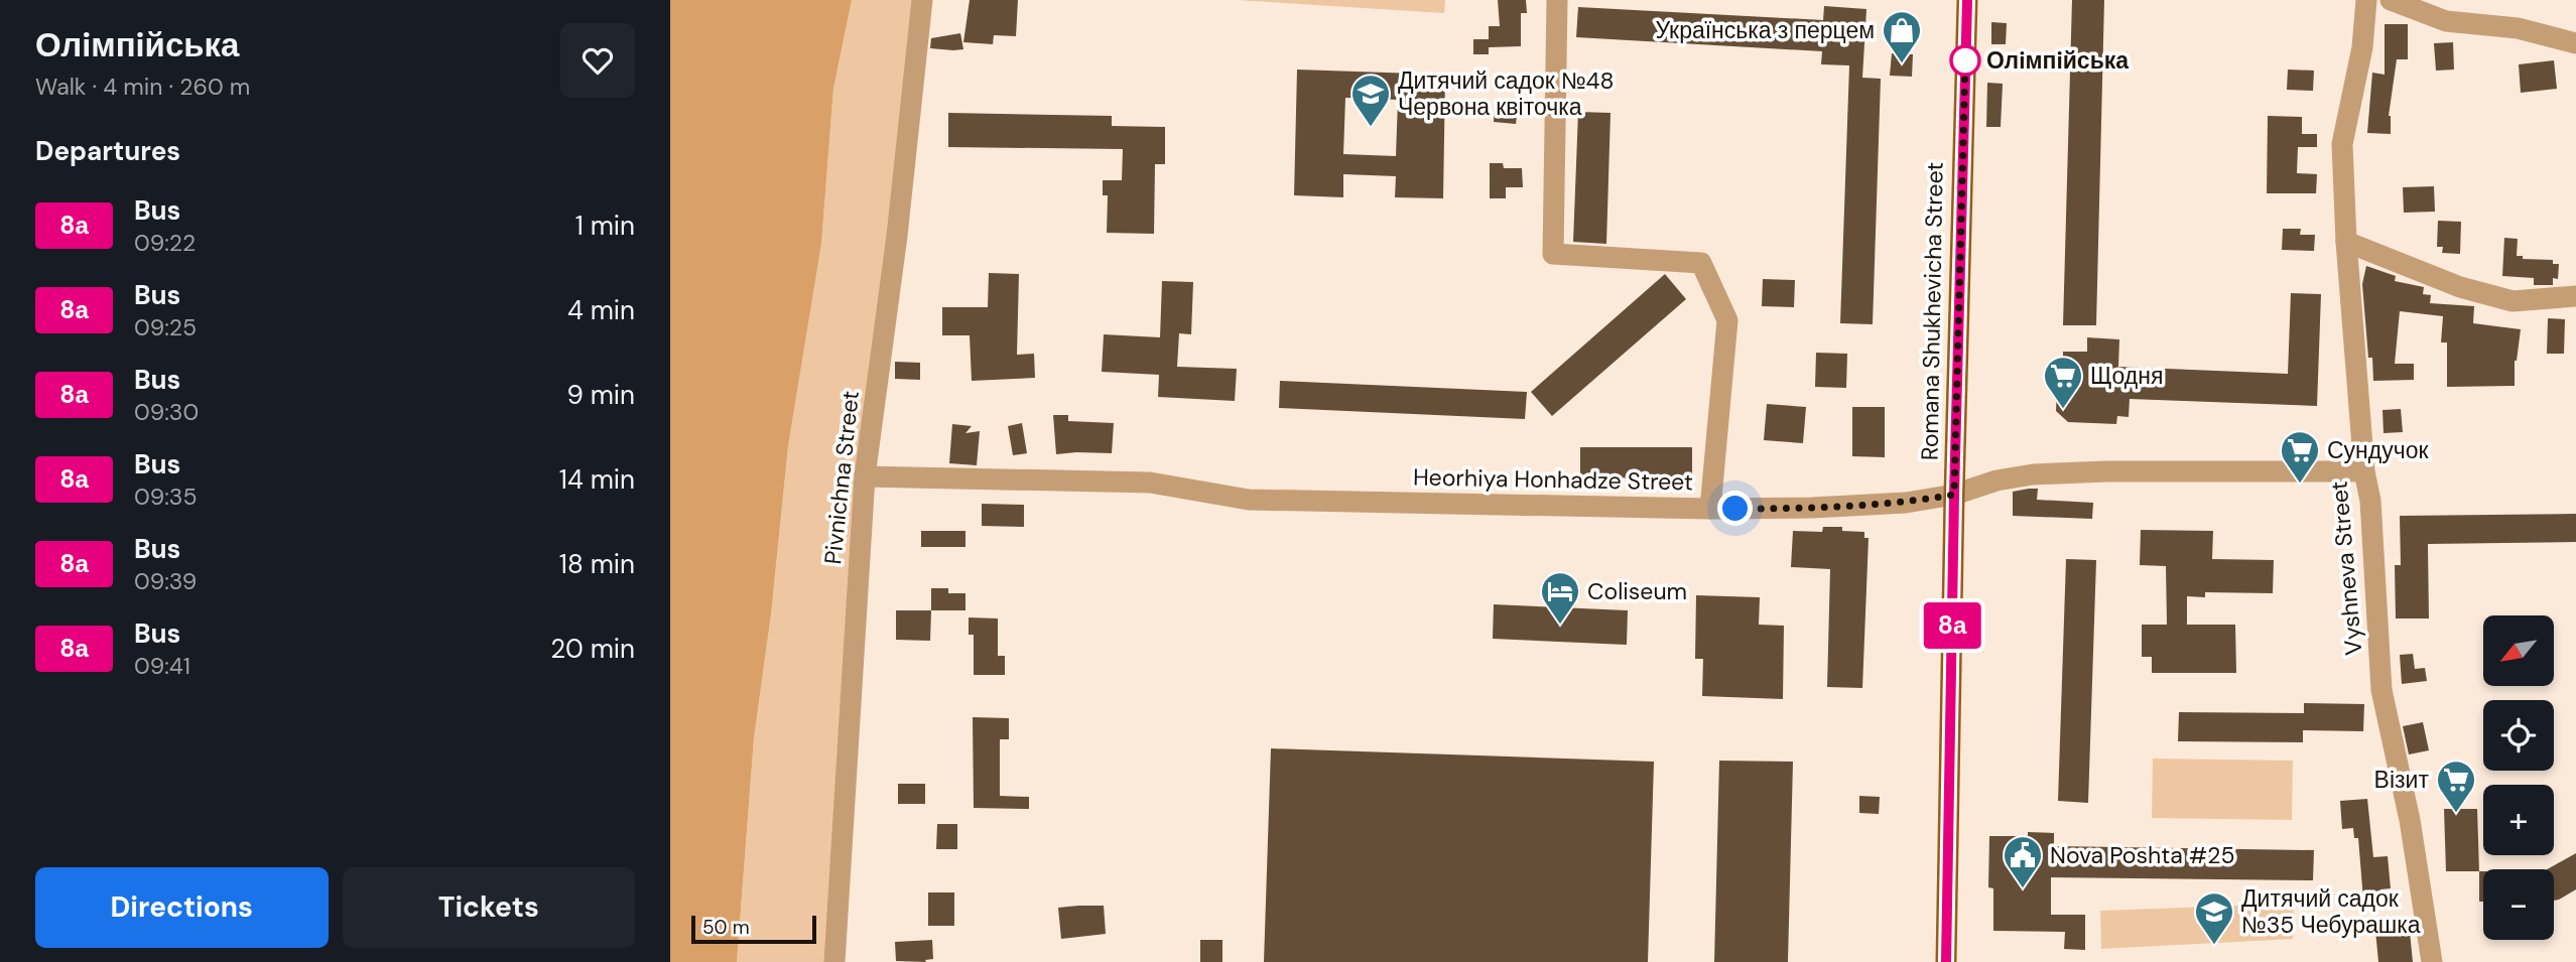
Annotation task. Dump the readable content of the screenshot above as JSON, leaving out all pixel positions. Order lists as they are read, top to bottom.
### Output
{
  "streets": {
    "main road": ["Romana Shukhevicha Street"],
    "street": ["Pivnichna Street", "Heorhiya Honhadze Street", "Vyshneva Street"]
  },
  "crossings": [
    ["Romana Shukhevicha Street", "Heorhiya Honhadze Street"],
    ["Pivnichna Street", "Heorhiya Honhadze Street"],
    ["Heorhiya Honhadze Street", "Vyshneva Street"]
  ],
  "places": {
    "other": ["Олiмпiйська"],
    "shop": ["Українська з перцем"],
    "school or university": ["Дитячий садок №48 Червона квіточка", "Дитячий садок №35 Чебурашка"],
    "supermarket": ["Щодня", "Сундучок", "Візит"],
    "hotel": ["Coliseum"],
    "public building": ["Nova Poshta #25"]
  },
  "lines": ["bus line 8а"],
  "scale_bar": "50 m",
  "north": "bottom left",
  "page": {
    "heading": [
      ["Олiмпiйська", "Walk · 4 min · 260 m"],
      "Departures"
    ],
    "on_map": "8а",
    "list": [
      {
        "mark": "8а",
        "name": "Bus",
        "note": "09:22",
        "value": "1 min"
      },
      {
        "mark": "8а",
        "name": "Bus",
        "note": "09:25",
        "value": "4 min"
      },
      {
        "mark": "8а",
        "name": "Bus",
        "note": "09:30",
        "value": "9 min"
      },
      {
        "mark": "8а",
        "name": "Bus",
        "note": "09:35",
        "value": "14 min"
      },
      {
        "mark": "8а",
        "name": "Bus",
        "note": "09:39",
        "value": "18 min"
      },
      {
        "mark": "8а",
        "name": "Bus",
        "note": "09:41",
        "value": "20 min"
      }
    ],
    "map_buttons": ["+", "−"],
    "buttons": ["Directions", "Tickets"],
    "scale": "50 m"
  }
}
